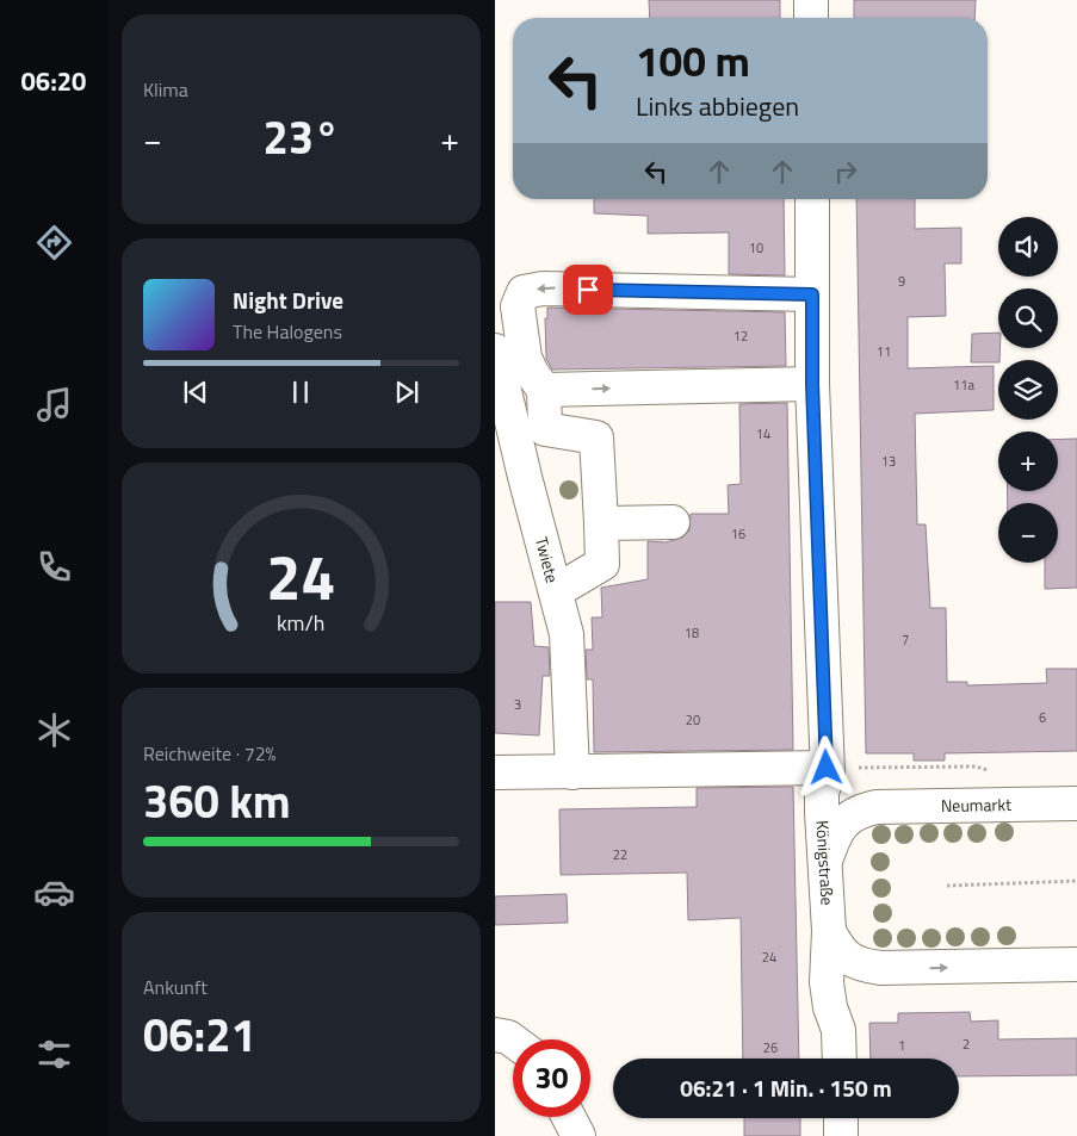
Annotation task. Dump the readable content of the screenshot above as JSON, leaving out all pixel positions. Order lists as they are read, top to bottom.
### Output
{
  "streets": {
    "street": ["Twiete", "Neumarkt", "Königstraße"]
  },
  "crossings": [
    ["Neumarkt", "Königstraße"]
  ],
  "house_numbers": [
    "10",
    "9",
    "12",
    "11",
    "11a",
    "14",
    "13",
    "16",
    "18",
    "7",
    "3",
    "6",
    "20",
    "22",
    "24",
    "2",
    "1",
    "26"
  ],
  "page": {
    "tabs": "06:20",
    "tile": [
      "Klima",
      ["Reichweite · 72%", "360 km"],
      ["Ankunft", "06:21"]
    ],
    "turn": ["100 m", "Links abbiegen"],
    "heat": ["−", "23°", "+"],
    "map_buttons": ["+", "−"],
    "song": ["Night Drive", "The Halogens"],
    "limit": "30",
    "trip": "06:21 · 1 Min. · 150 m",
    "gauge": ["24", "km/h"]
  }
}
